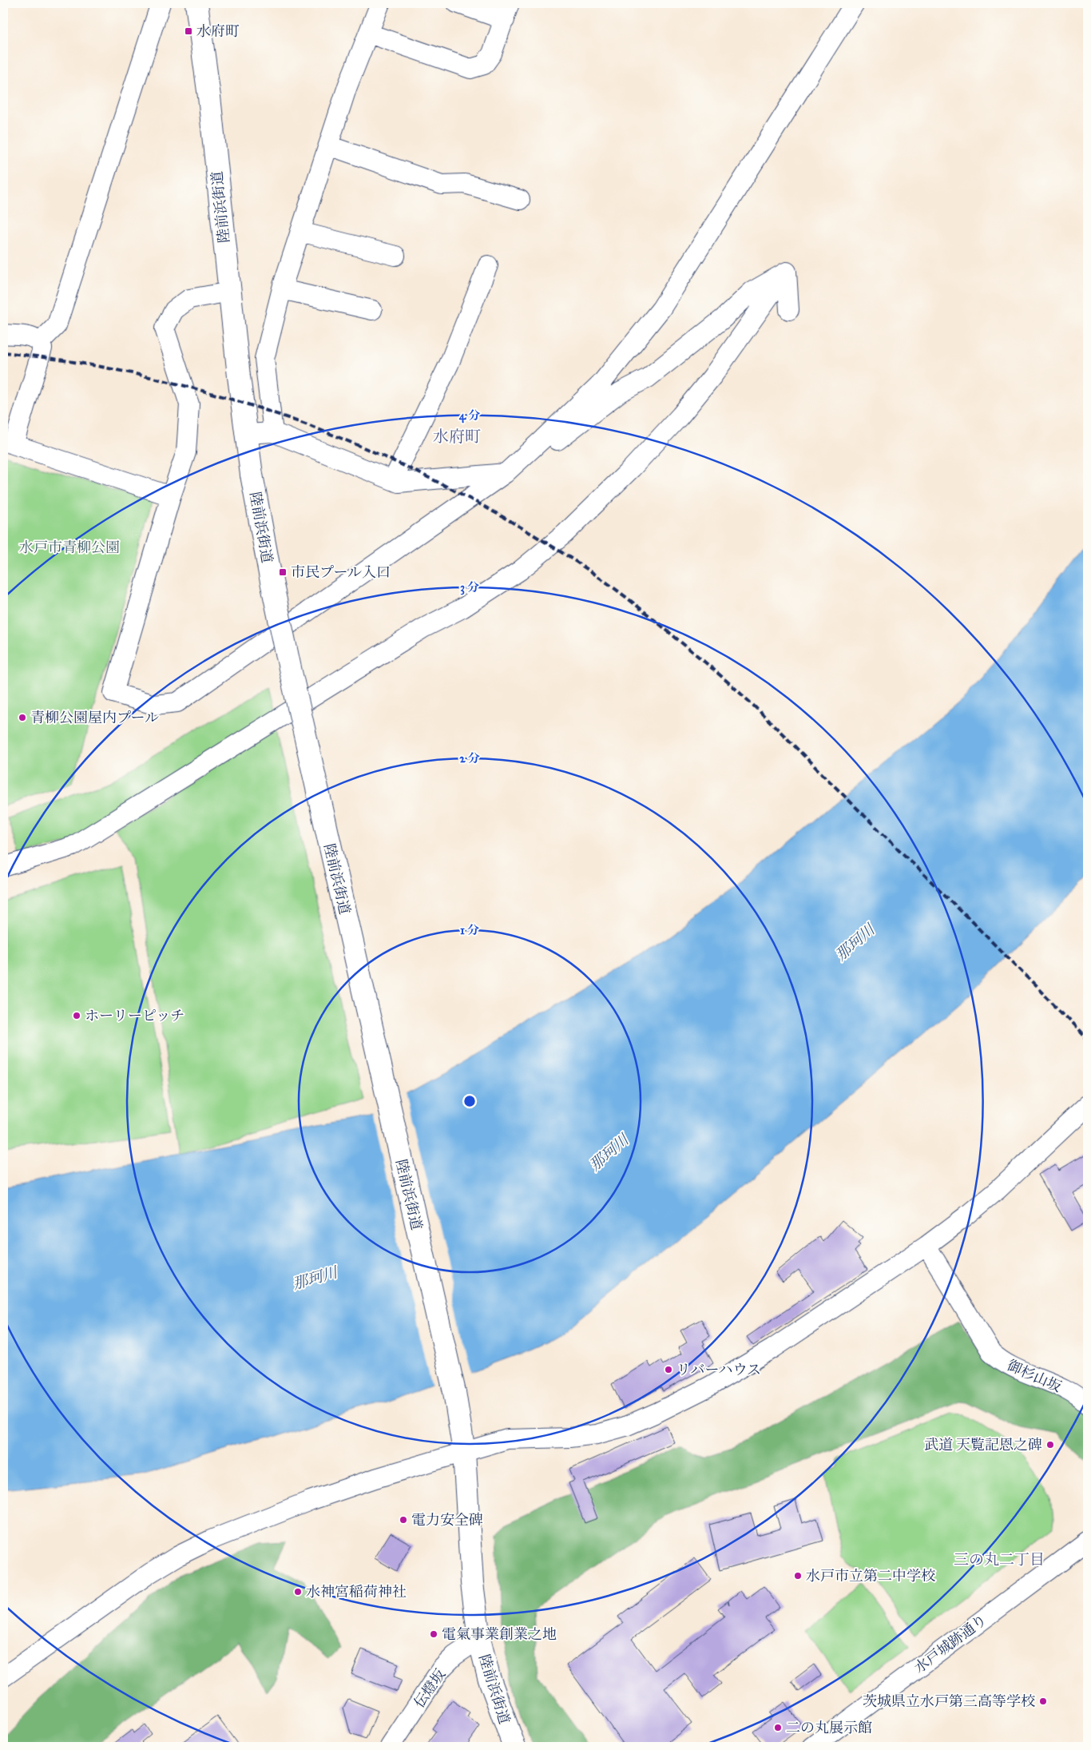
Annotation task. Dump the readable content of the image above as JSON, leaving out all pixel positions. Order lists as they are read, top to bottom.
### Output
{
  "streets": {
    "main road": ["陸前浜街道"],
    "street": ["御杉山坂", "水戸城跡通り", "伝燈坂"]
  },
  "crossings": [
    ["陸前浜街道", "伝燈坂"]
  ],
  "districts": ["水府町", "三の丸二丁目"],
  "water": ["那珂川"],
  "parks": ["水戸市青柳公園"],
  "places": {
    "transit": ["水府町", "市民プール入口"],
    "other": [
      "青柳公園屋内プール",
      "ホーリーピッチ",
      "リバーハウス",
      "武道 天覧記恩之碑",
      "電力安全碑",
      "水戸市立第二中学校",
      "水神宮稲荷神社",
      "電氣事業創業之地",
      "茨城県立水戸第三高等学校",
      "二の丸展示館"
    ]
  },
  "rings": [
    "4 分",
    "3 分",
    "2 分",
    "1 分"
  ]
}
